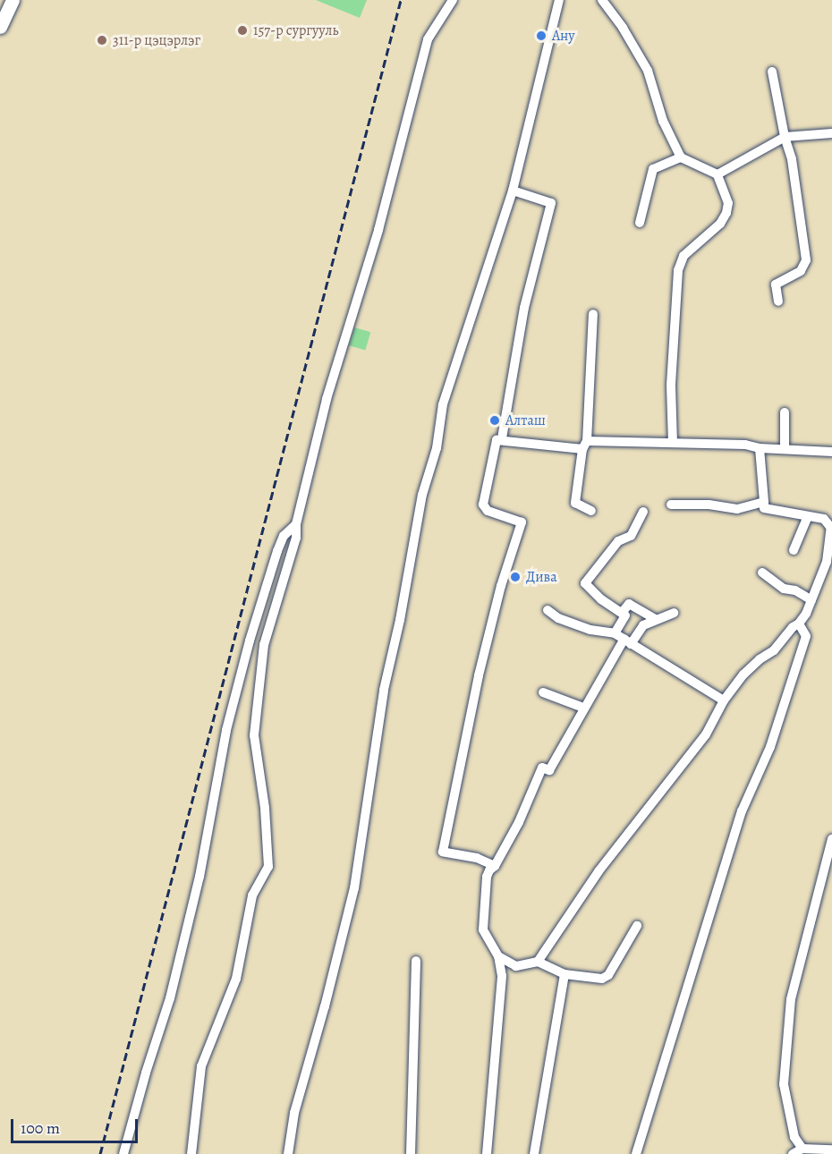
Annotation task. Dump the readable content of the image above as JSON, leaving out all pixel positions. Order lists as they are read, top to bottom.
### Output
{
  "places": [
    "157-р сургууль",
    "Ану",
    "311-р цэцэрлэг",
    "Алташ",
    "Дива"
  ],
  "scale_bar": "100 m"
}
